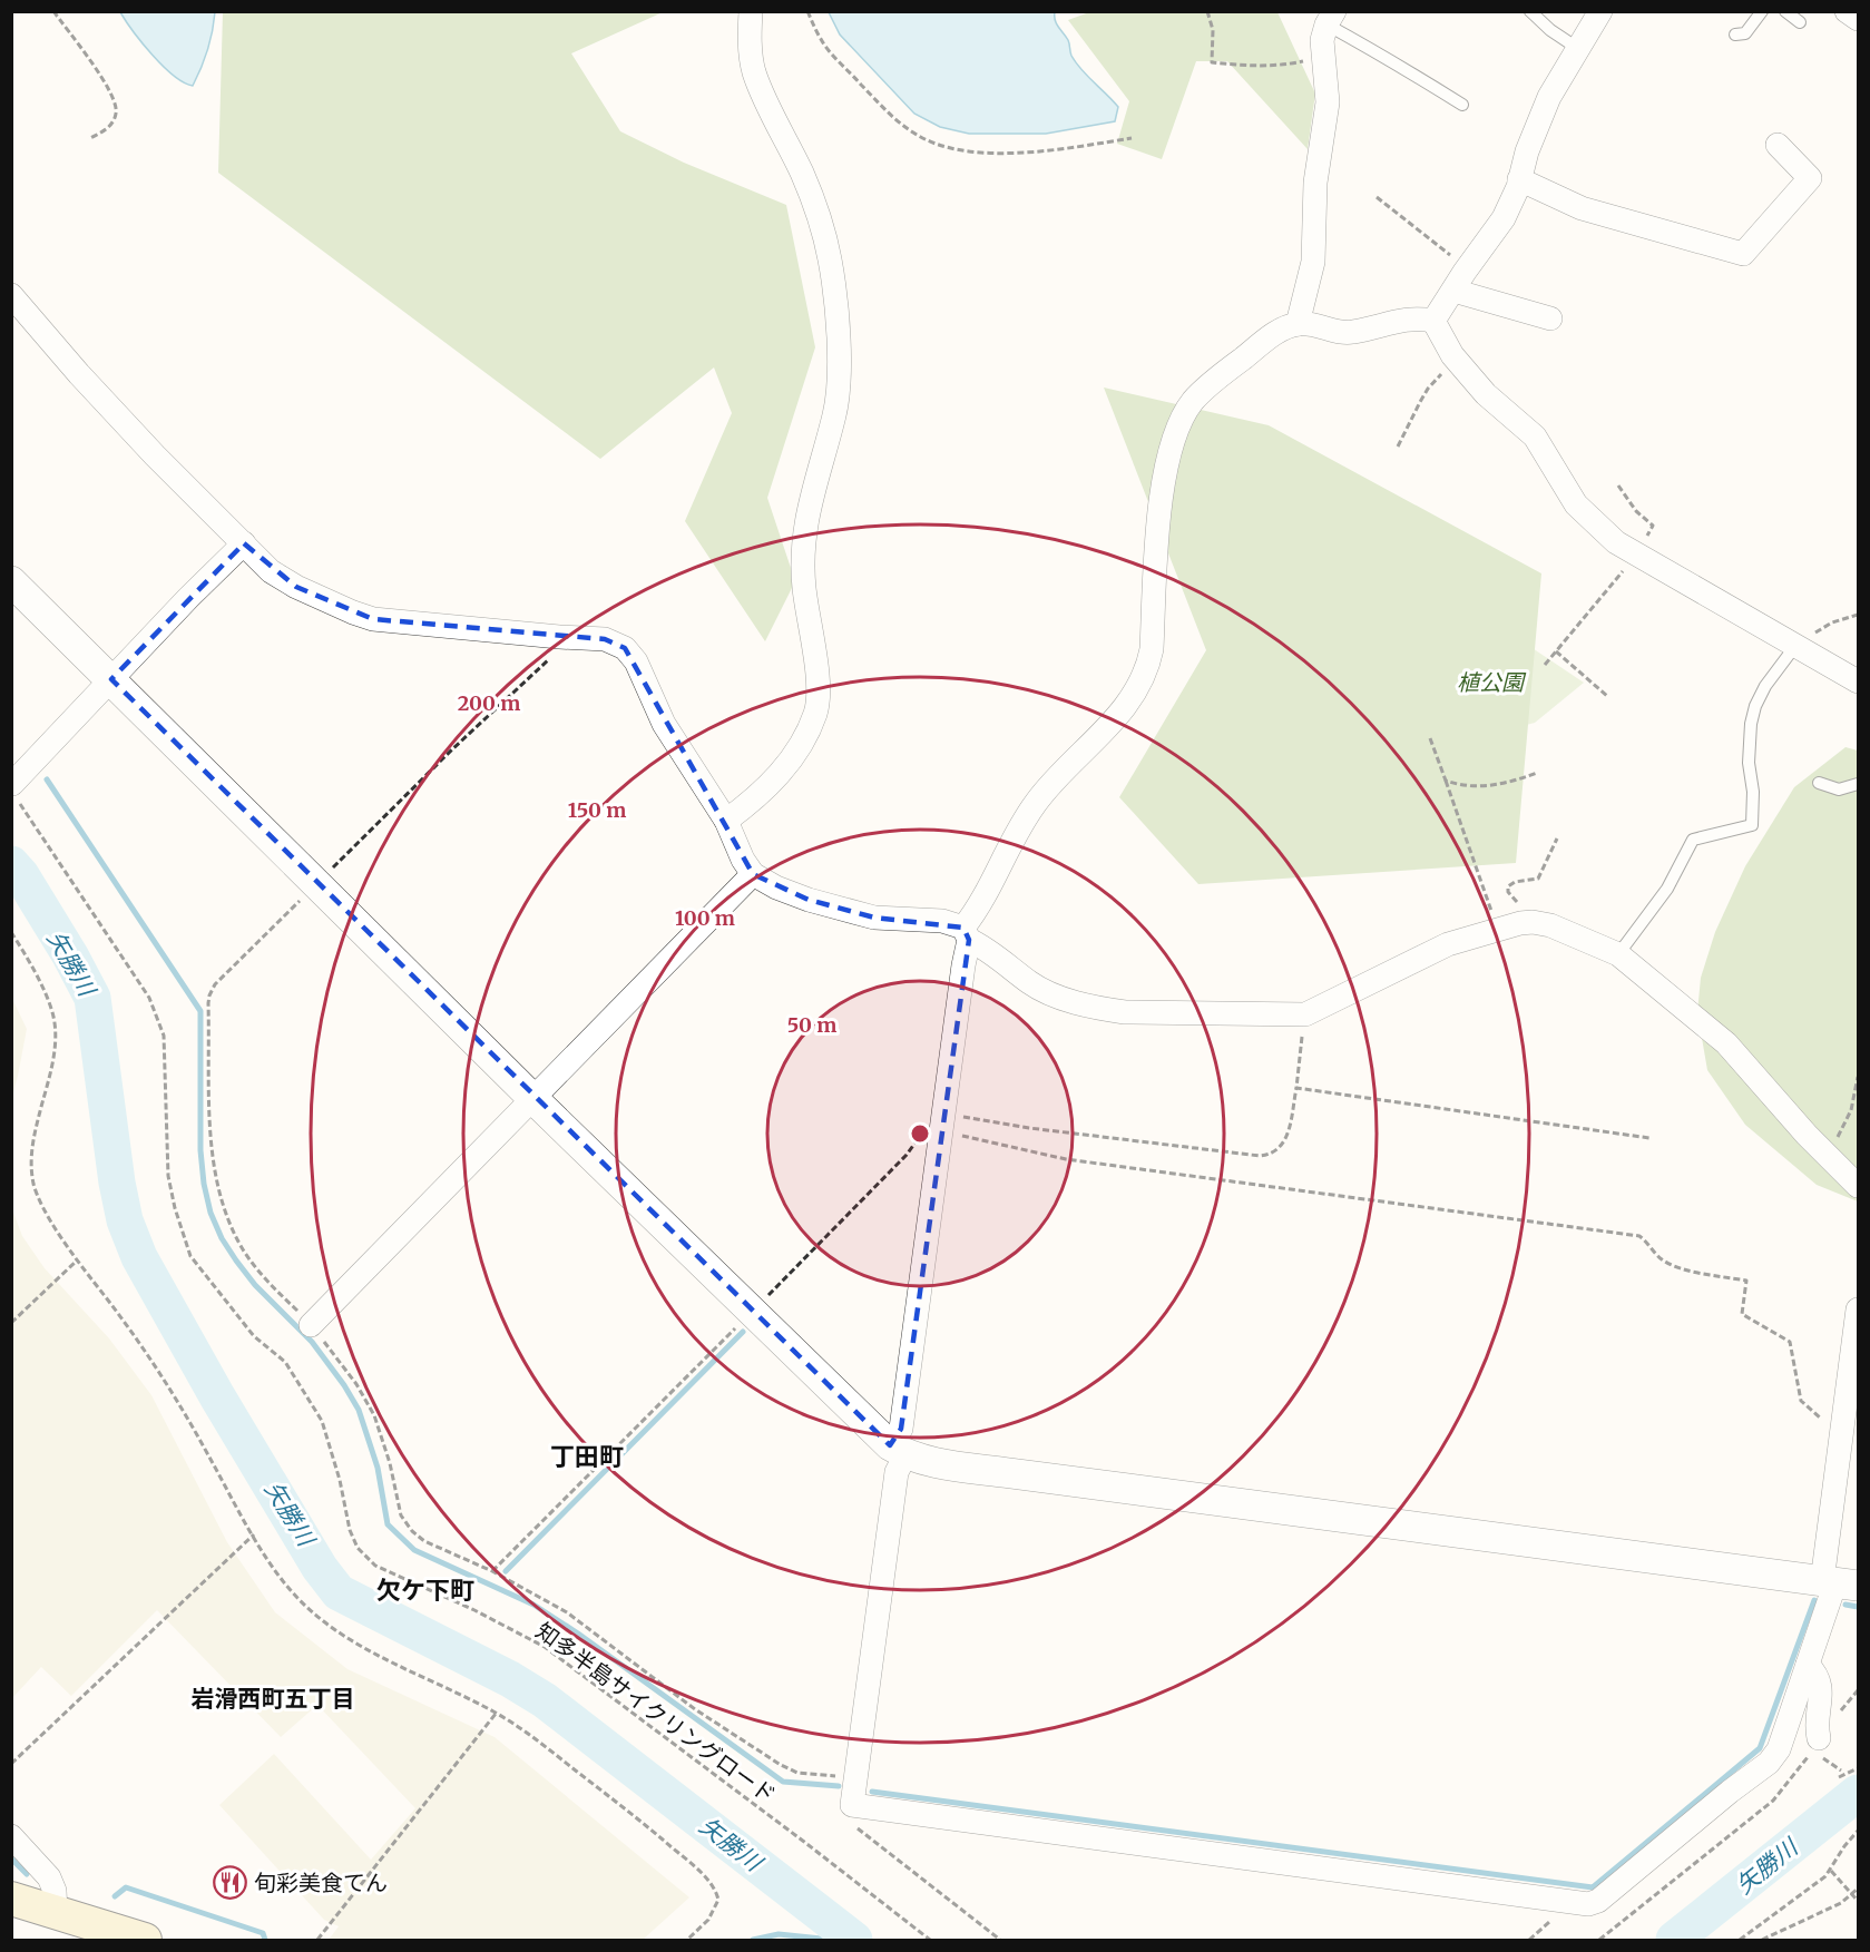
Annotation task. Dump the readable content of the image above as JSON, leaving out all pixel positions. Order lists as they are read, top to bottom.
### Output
{
  "streets": {
    "path": ["知多半島サイクリングロード"]
  },
  "districts": ["丁田町", "欠ケ下町", "岩滑西町五丁目"],
  "water": ["矢勝川"],
  "parks": ["植公園"],
  "places": {
    "restaurant": ["旬彩美食てん"]
  },
  "rings": [
    "200 m",
    "150 m",
    "100 m",
    "50 m"
  ]
}
